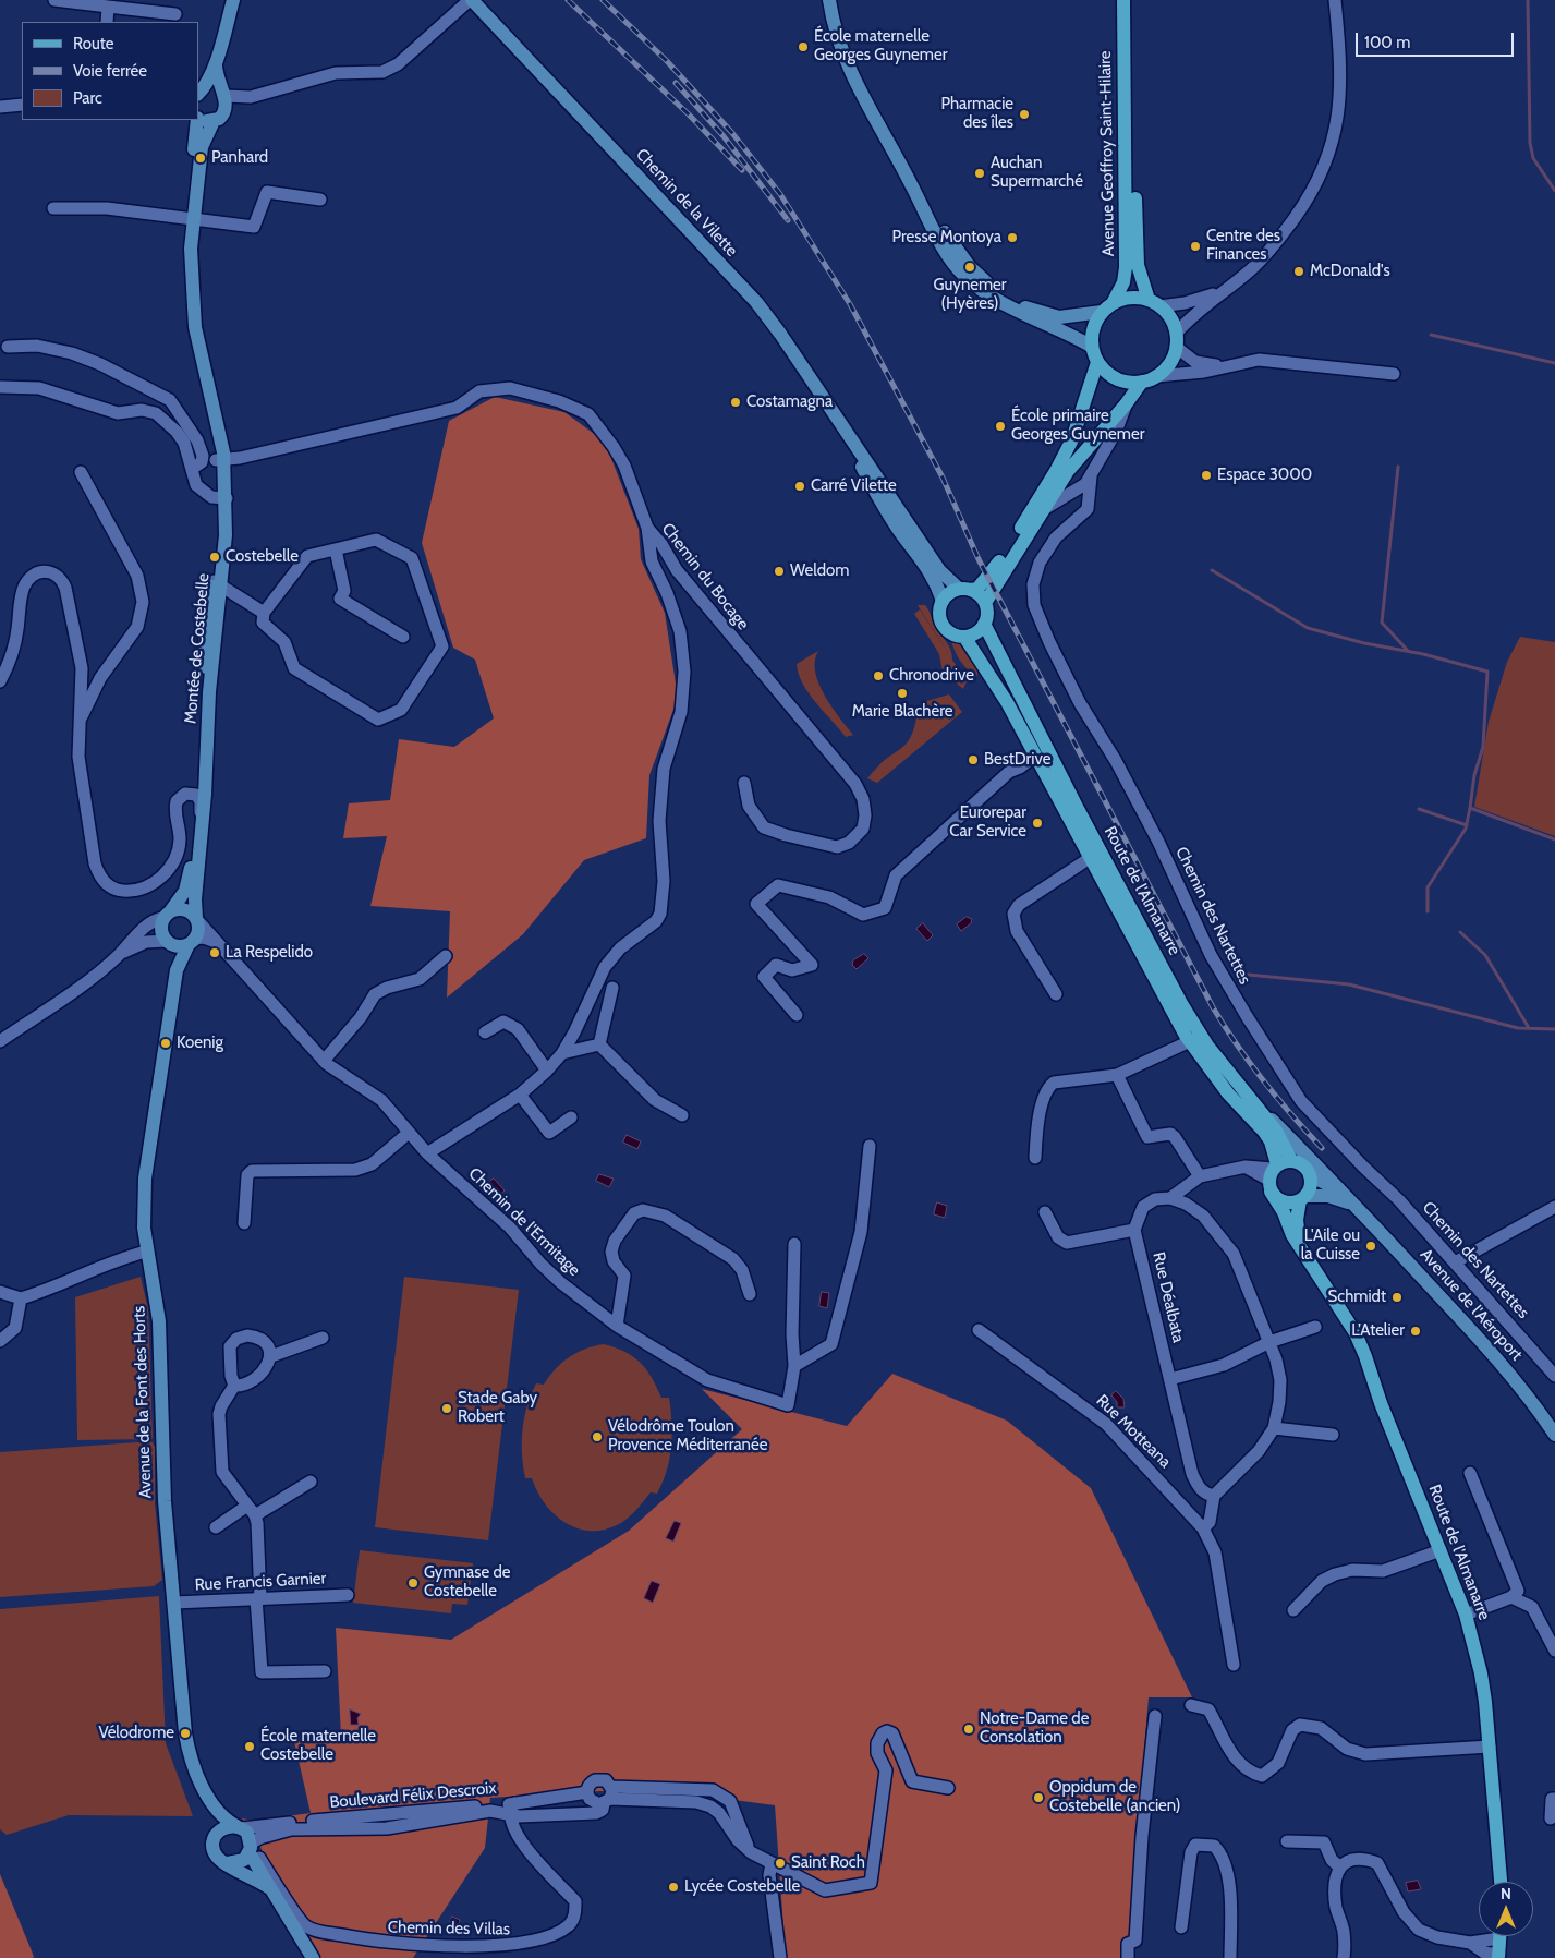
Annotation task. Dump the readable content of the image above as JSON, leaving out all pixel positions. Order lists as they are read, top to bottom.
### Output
{
  "streets": {
    "main road": [
      "Avenue Geoffroy Saint-Hilaire",
      "Chemin de la Vilette",
      "Montée de Costebelle",
      "Route de l'Almanarre",
      "Avenue de l'Aéroport",
      "Avenue de la Font des Horts"
    ],
    "street": [
      "Chemin du Bocage",
      "Chemin des Nartettes",
      "Chemin de l'Ermitage",
      "Rue Déalbata",
      "Rue Motteana",
      "Rue Francis Garnier",
      "Boulevard Félix Descroix",
      "Chemin des Villas"
    ]
  },
  "crossings": [
    ["Chemin de la Vilette", "Route de l'Almanarre"],
    ["Chemin du Bocage", "Montée de Costebelle"],
    ["Montée de Costebelle", "Chemin de l'Ermitage"],
    ["Montée de Costebelle", "Avenue de la Font des Horts"],
    ["Route de l'Almanarre", "Avenue de l'Aéroport"],
    ["Chemin de l'Ermitage", "Avenue de la Font des Horts"],
    ["Avenue de la Font des Horts", "Rue Francis Garnier"],
    ["Avenue de la Font des Horts", "Boulevard Félix Descroix"],
    ["Avenue de la Font des Horts", "Chemin des Villas"],
    ["Boulevard Félix Descroix", "Chemin des Villas"]
  ],
  "places": [
    "École maternelle Georges Guynemer",
    "Pharmacie des îles",
    "Panhard",
    "Auchan Supermarché",
    "Presse Montoya",
    "Centre des Finances",
    "Guynemer (Hyères)",
    "McDonald's",
    "Costamagna",
    "École primaire Georges Guynemer",
    "Espace 3000",
    "Carré Vilette",
    "Costebelle",
    "Weldom",
    "Chronodrive",
    "Marie Blachère",
    "BestDrive",
    "Eurorepar Car Service",
    "La Respelido",
    "Koenig",
    "L'Aile ou la Cuisse",
    "Schmidt",
    "L’Atelier",
    "Stade Gaby Robert",
    "Vélodrôme Toulon Provence Méditerranée",
    "Gymnase de Costebelle",
    "Notre-Dame de Consolation",
    "Vélodrome",
    "École maternelle Costebelle",
    "Oppidum de Costebelle (ancien)",
    "Saint Roch",
    "Lycée Costebelle"
  ],
  "legend": ["Route", "Voie ferrée", "Parc"],
  "scale_bar": "100 m",
  "north": "top"
}
